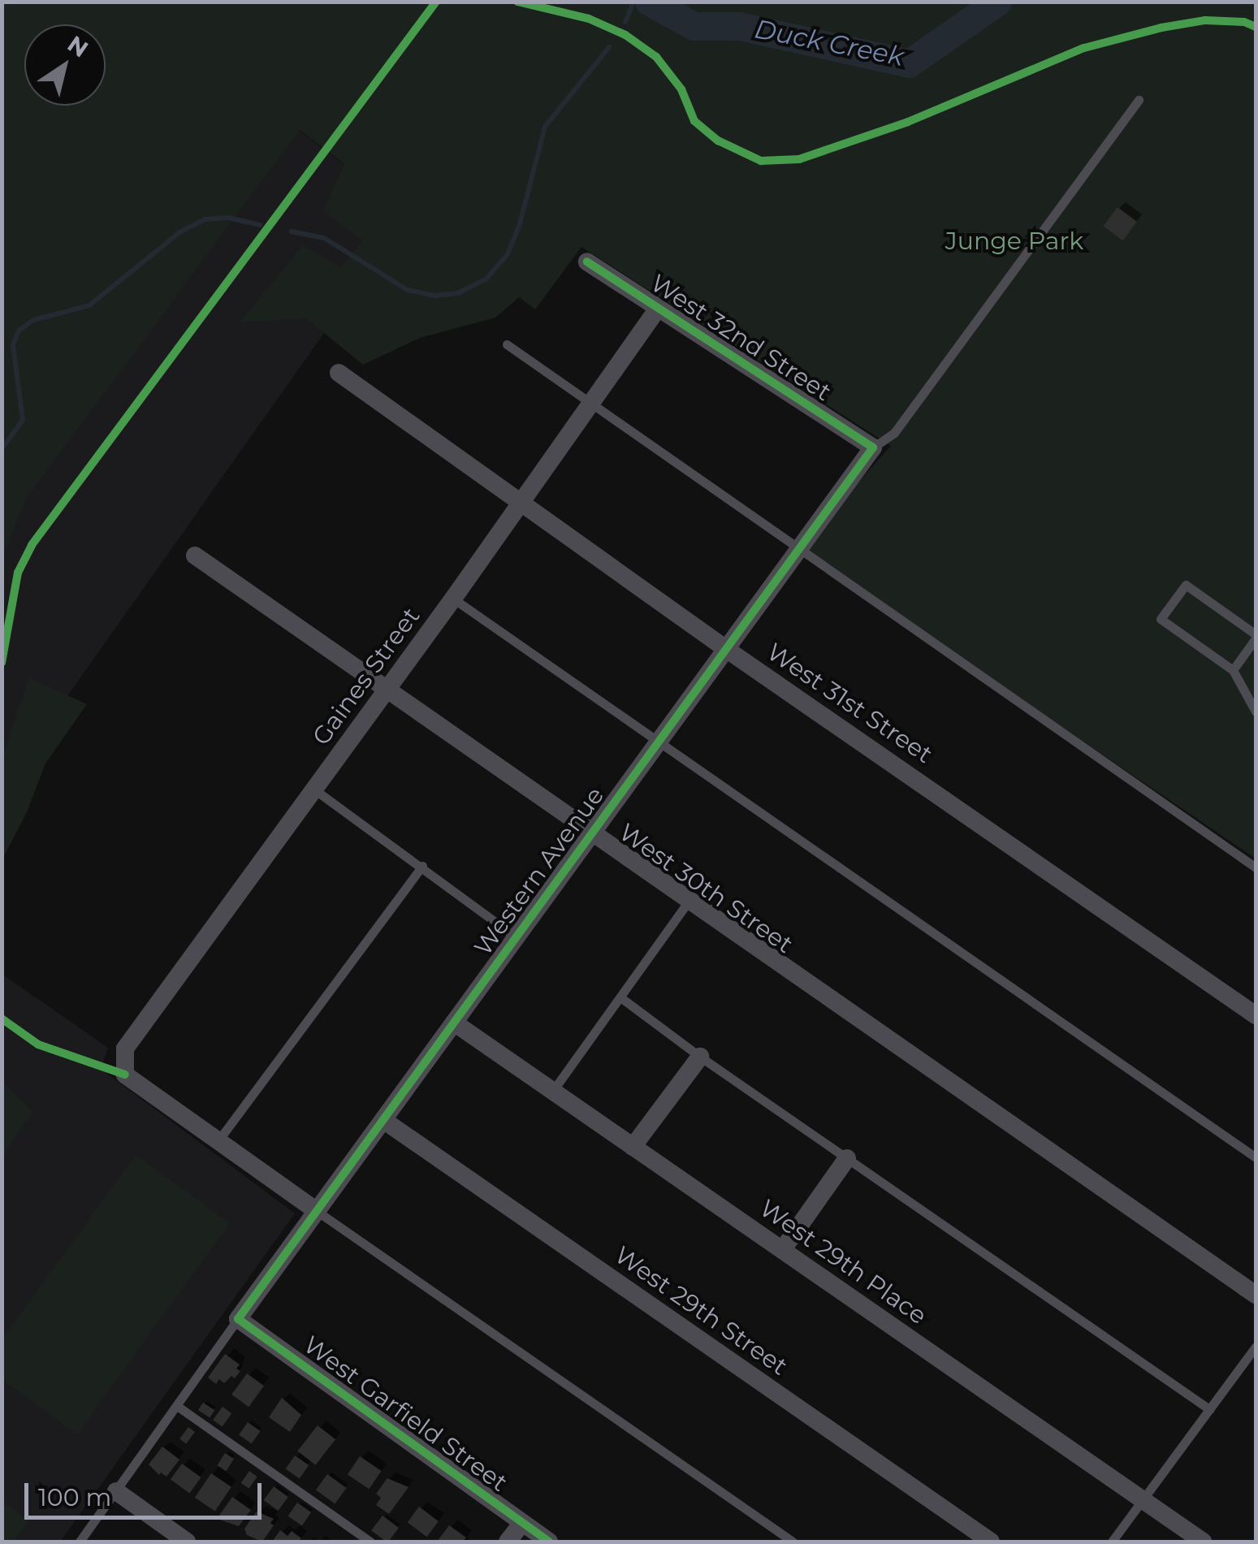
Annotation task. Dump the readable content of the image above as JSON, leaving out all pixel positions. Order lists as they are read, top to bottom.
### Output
{
  "streets": {
    "street": [
      "West 32nd Street",
      "Gaines Street",
      "West 31st Street",
      "Western Avenue",
      "West 30th Street",
      "West 29th Place",
      "West 29th Street",
      "West Garfield Street"
    ]
  },
  "crossings": [
    ["West 32nd Street", "Gaines Street"],
    ["West 32nd Street", "Western Avenue"],
    ["Gaines Street", "West 31st Street"],
    ["Gaines Street", "West 30th Street"],
    ["West 31st Street", "Western Avenue"],
    ["Western Avenue", "West 30th Street"],
    ["Western Avenue", "West 29th Place"],
    ["Western Avenue", "West 29th Street"],
    ["Western Avenue", "West Garfield Street"]
  ],
  "water": ["Duck Creek"],
  "parks": ["Junge Park"],
  "scale_bar": "100 m",
  "north": "top right"
}
